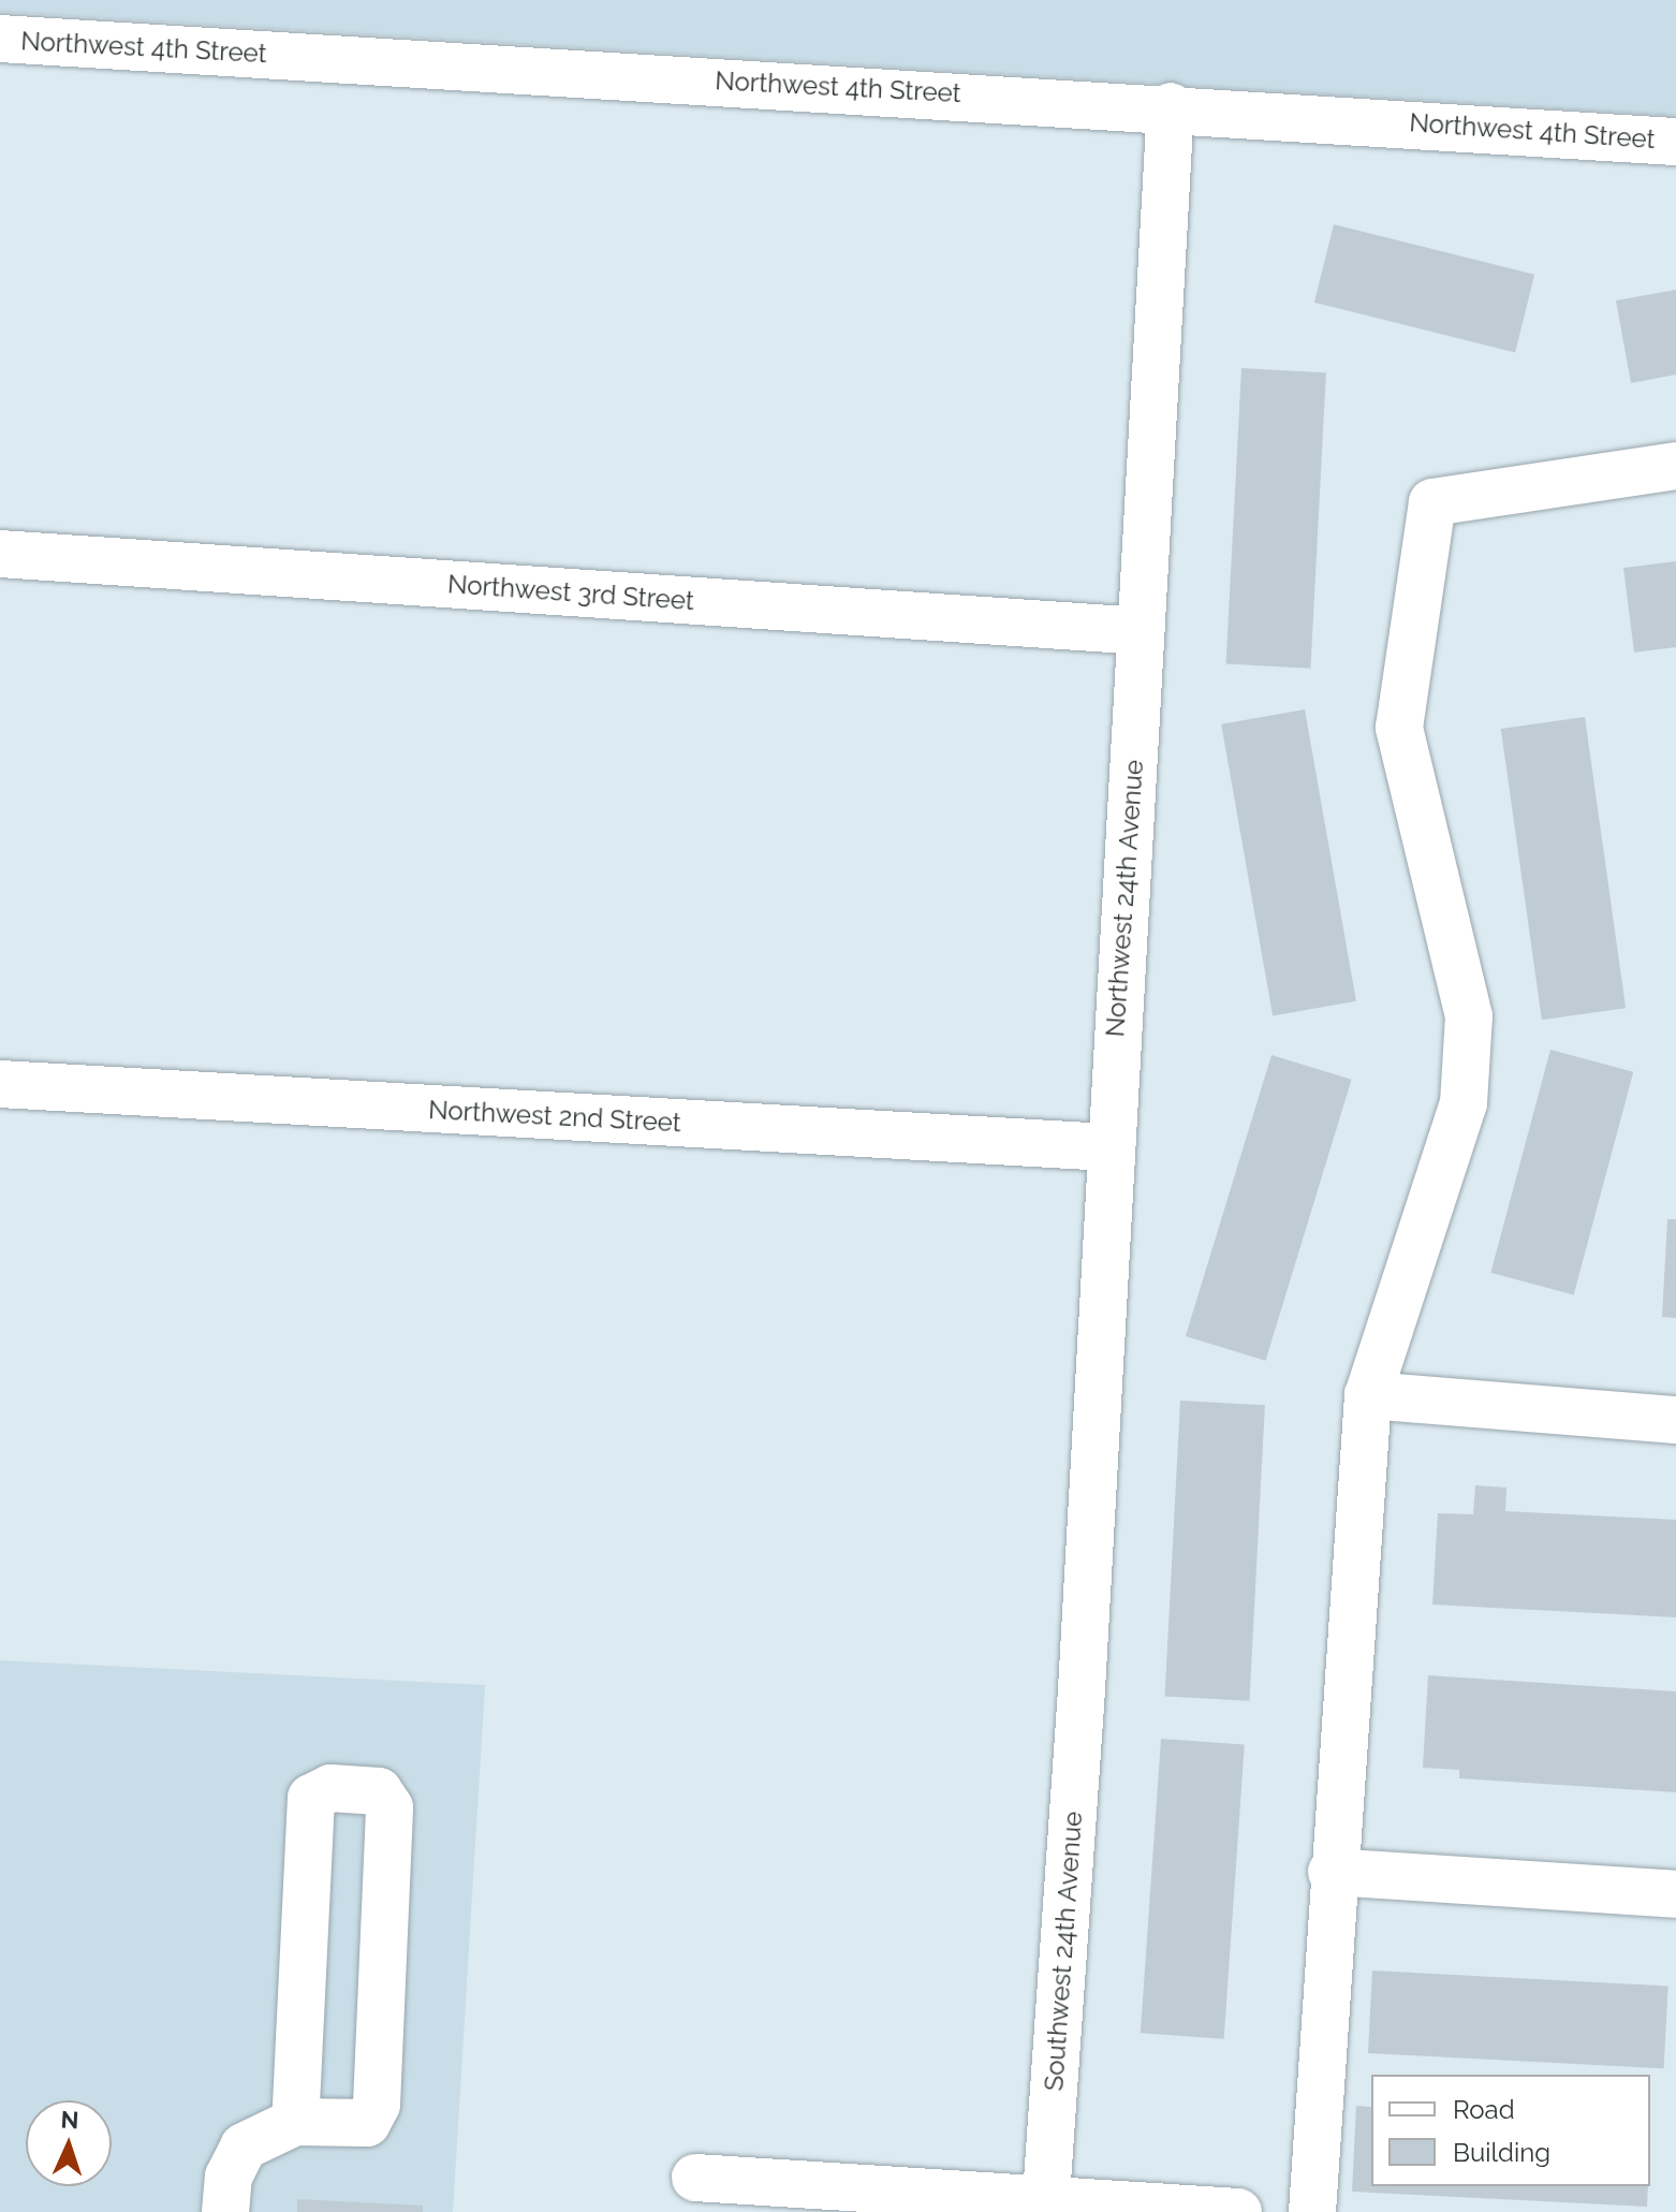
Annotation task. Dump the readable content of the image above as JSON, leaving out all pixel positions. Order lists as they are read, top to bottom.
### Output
{
  "streets": {
    "street": [
      "Northwest 4th Street",
      "Northwest 3rd Street",
      "Northwest 24th Avenue",
      "Northwest 2nd Street",
      "Southwest 24th Avenue"
    ]
  },
  "crossings": [
    ["Northwest 4th Street", "Northwest 24th Avenue"],
    ["Northwest 3rd Street", "Northwest 24th Avenue"],
    ["Northwest 24th Avenue", "Northwest 2nd Street"],
    ["Northwest 24th Avenue", "Southwest 24th Avenue"]
  ],
  "legend": ["Road", "Building"],
  "north": "top"
}
